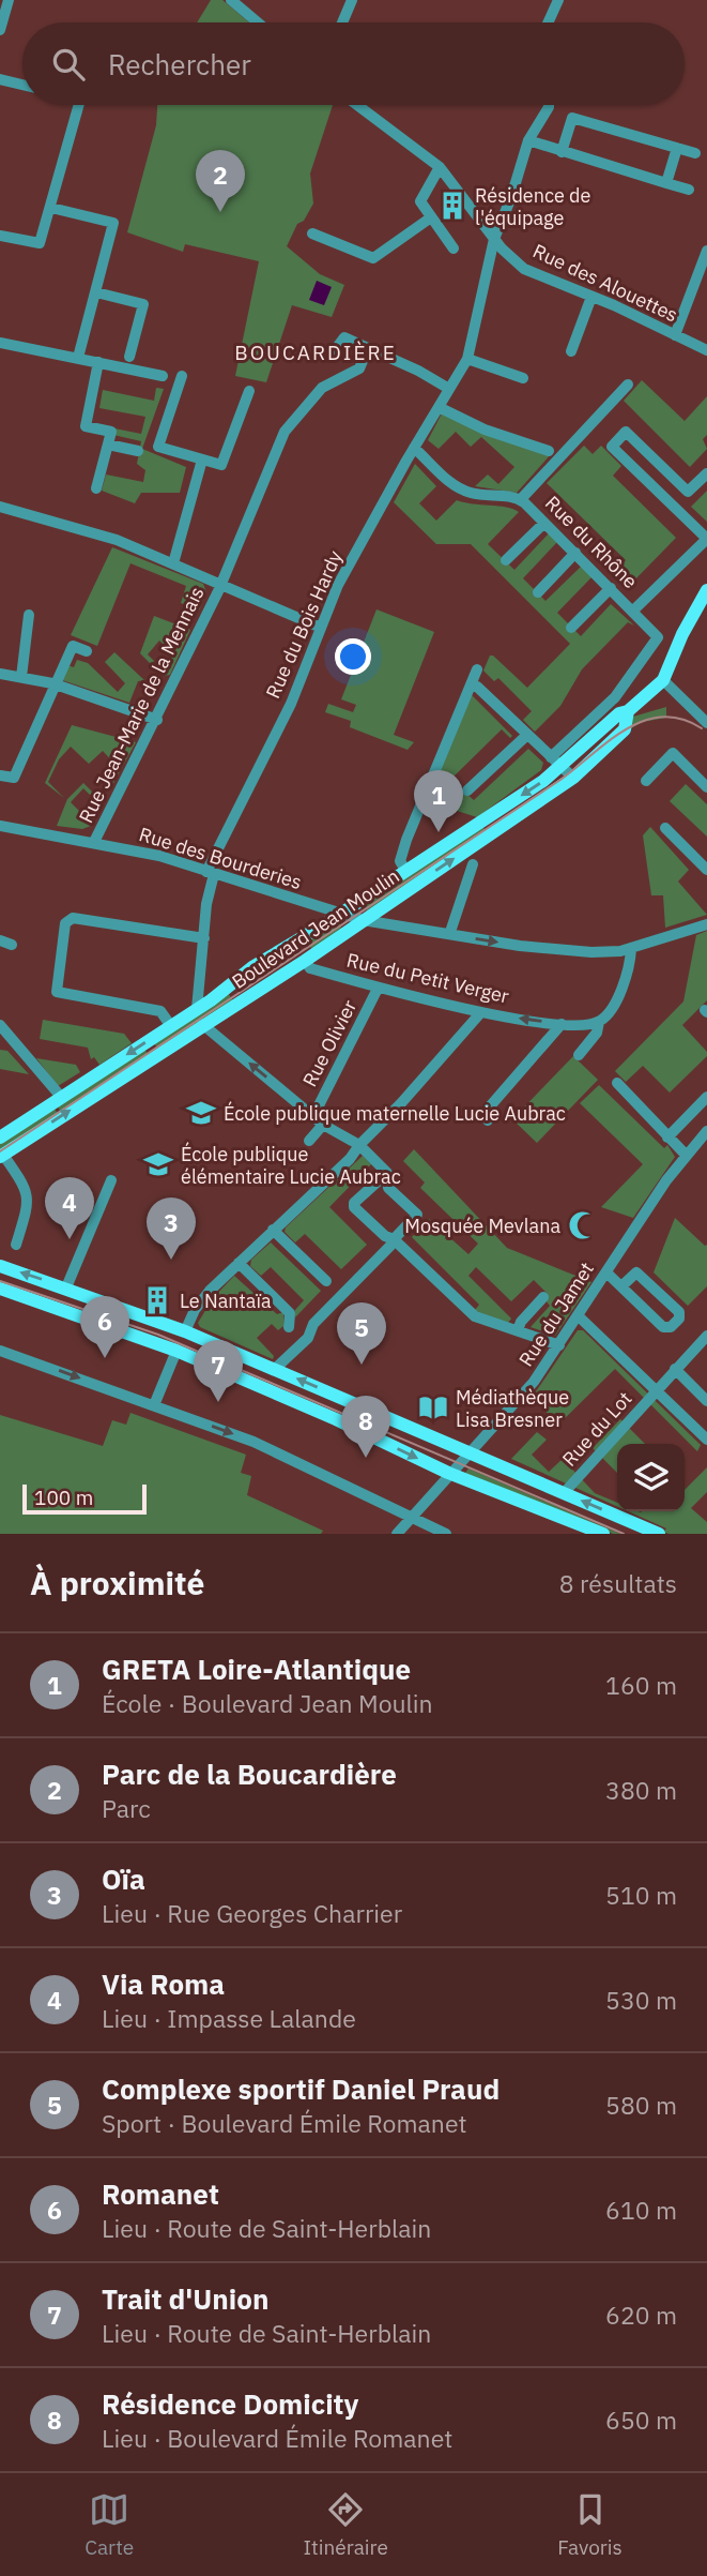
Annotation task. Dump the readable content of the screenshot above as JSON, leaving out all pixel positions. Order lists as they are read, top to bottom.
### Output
{
  "streets": {
    "main road": ["Boulevard Jean Moulin"],
    "street": [
      "Rue des Alouettes",
      "Rue du Rhône",
      "Rue du Bois Hardy",
      "Rue Jean-Marie de la Mennais",
      "Rue des Bourderies",
      "Rue du Petit Verger",
      "Rue Olivier",
      "Rue du Jamet",
      "Rue du Lot"
    ]
  },
  "crossings": [
    ["Rue des Alouettes", "Rue du Bois Hardy"],
    ["Rue du Rhône", "Rue du Bois Hardy"],
    ["Rue du Rhône", "Boulevard Jean Moulin"],
    ["Rue du Bois Hardy", "Rue des Bourderies"],
    ["Rue du Bois Hardy", "Boulevard Jean Moulin"],
    ["Rue Jean-Marie de la Mennais", "Rue des Bourderies"],
    ["Rue des Bourderies", "Boulevard Jean Moulin"],
    ["Boulevard Jean Moulin", "Rue du Petit Verger"],
    ["Rue du Petit Verger", "Rue Olivier"]
  ],
  "districts": ["BOUCARDIÈRE"],
  "places": {
    "building": ["Résidence de l'équipage", "Le Nantaïa"],
    "school or university": ["École publique maternelle Lucie Aubrac", "École publique élémentaire Lucie Aubrac"],
    "mosque": ["Mosquée Mevlana"],
    "library": ["Médiathèque Lisa Bresner"]
  },
  "scale_bar": "100 m",
  "page": {
    "search": "Rechercher",
    "pins": [
      "2",
      "1",
      "4",
      "3",
      "6",
      "5",
      "7",
      "8"
    ],
    "scale": "100 m",
    "heading": ["À proximité", "8 résultats"],
    "list": [
      {
        "mark": "1",
        "name": "GRETA Loire-Atlantique",
        "note": "École · Boulevard Jean Moulin",
        "value": "160 m"
      },
      {
        "mark": "2",
        "name": "Parc de la Boucardière",
        "note": "Parc",
        "value": "380 m"
      },
      {
        "mark": "3",
        "name": "Oïa",
        "note": "Lieu · Rue Georges Charrier",
        "value": "510 m"
      },
      {
        "mark": "4",
        "name": "Via Roma",
        "note": "Lieu · Impasse Lalande",
        "value": "530 m"
      },
      {
        "mark": "5",
        "name": "Complexe sportif Daniel Praud",
        "note": "Sport · Boulevard Émile Romanet",
        "value": "580 m"
      },
      {
        "mark": "6",
        "name": "Romanet",
        "note": "Lieu · Route de Saint-Herblain",
        "value": "610 m"
      },
      {
        "mark": "7",
        "name": "Trait d'Union",
        "note": "Lieu · Route de Saint-Herblain",
        "value": "620 m"
      },
      {
        "mark": "8",
        "name": "Résidence Domicity",
        "note": "Lieu · Boulevard Émile Romanet",
        "value": "650 m"
      }
    ],
    "nav": ["Carte", "Itinéraire", "Favoris"]
  }
}
